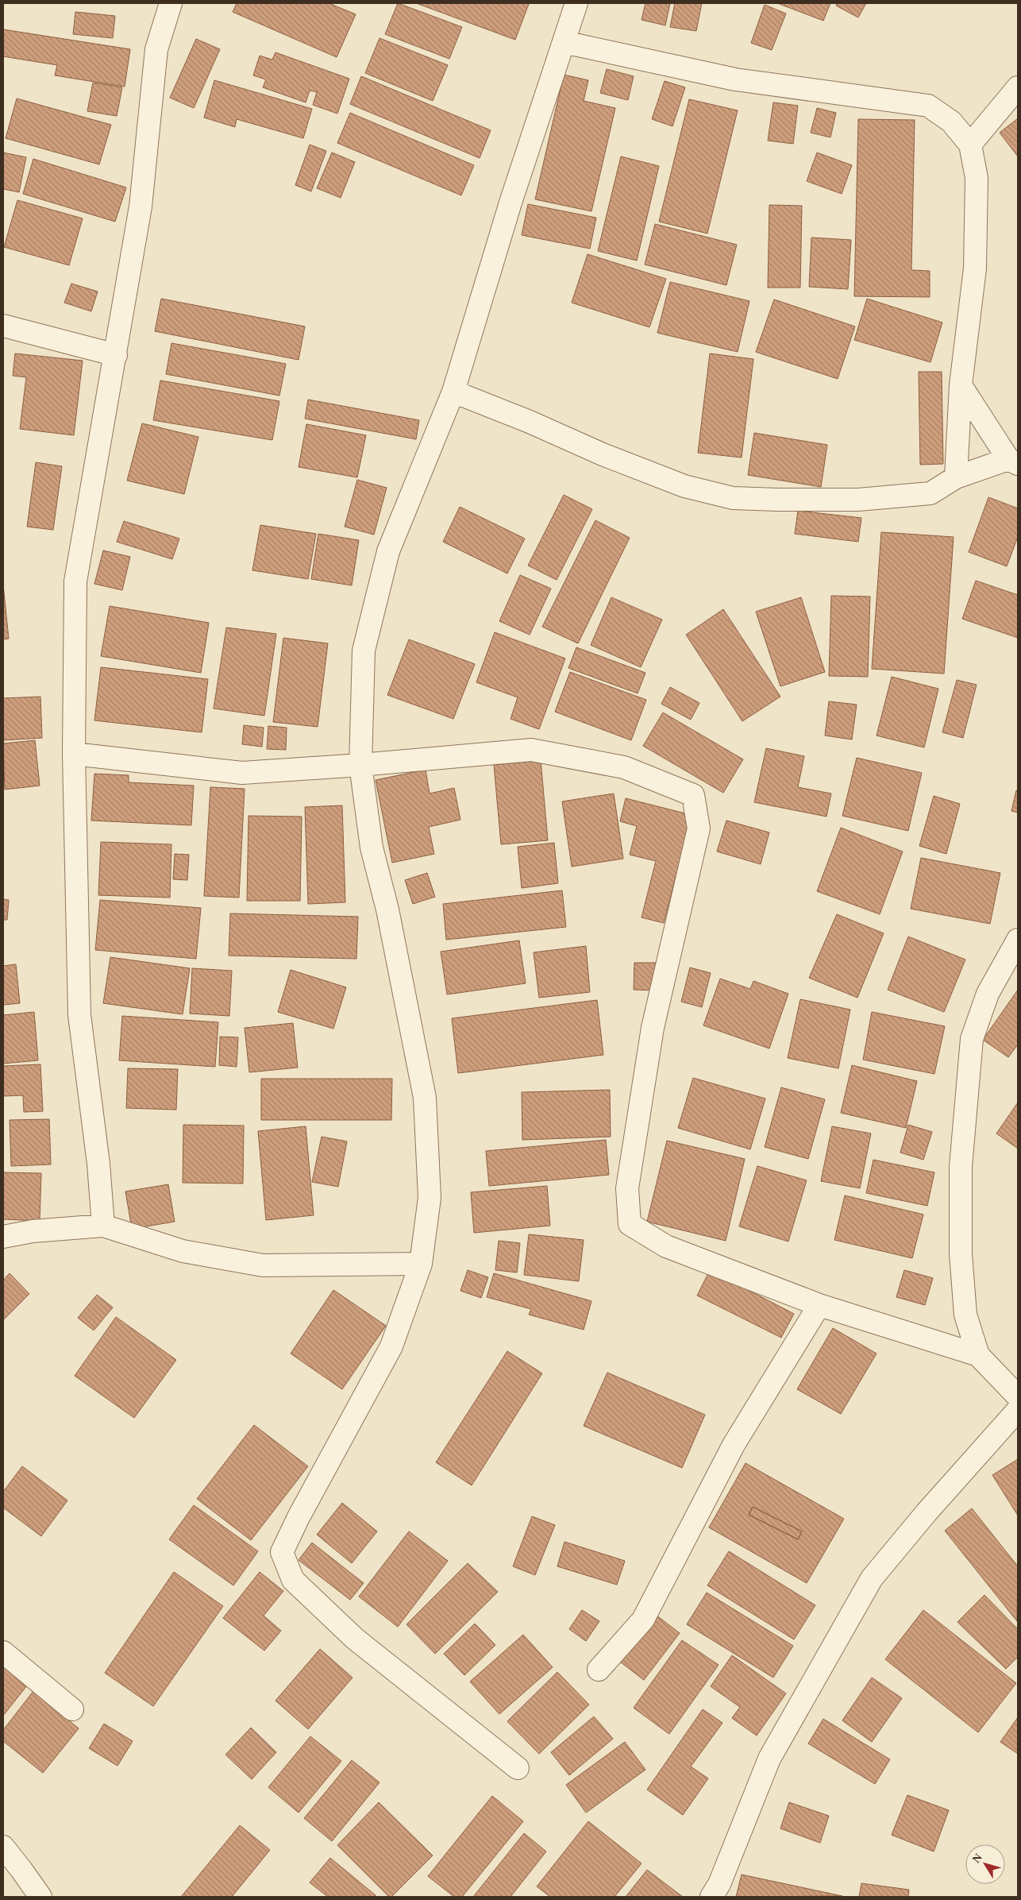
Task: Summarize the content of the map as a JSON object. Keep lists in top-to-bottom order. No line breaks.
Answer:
{"north":"top left"}
